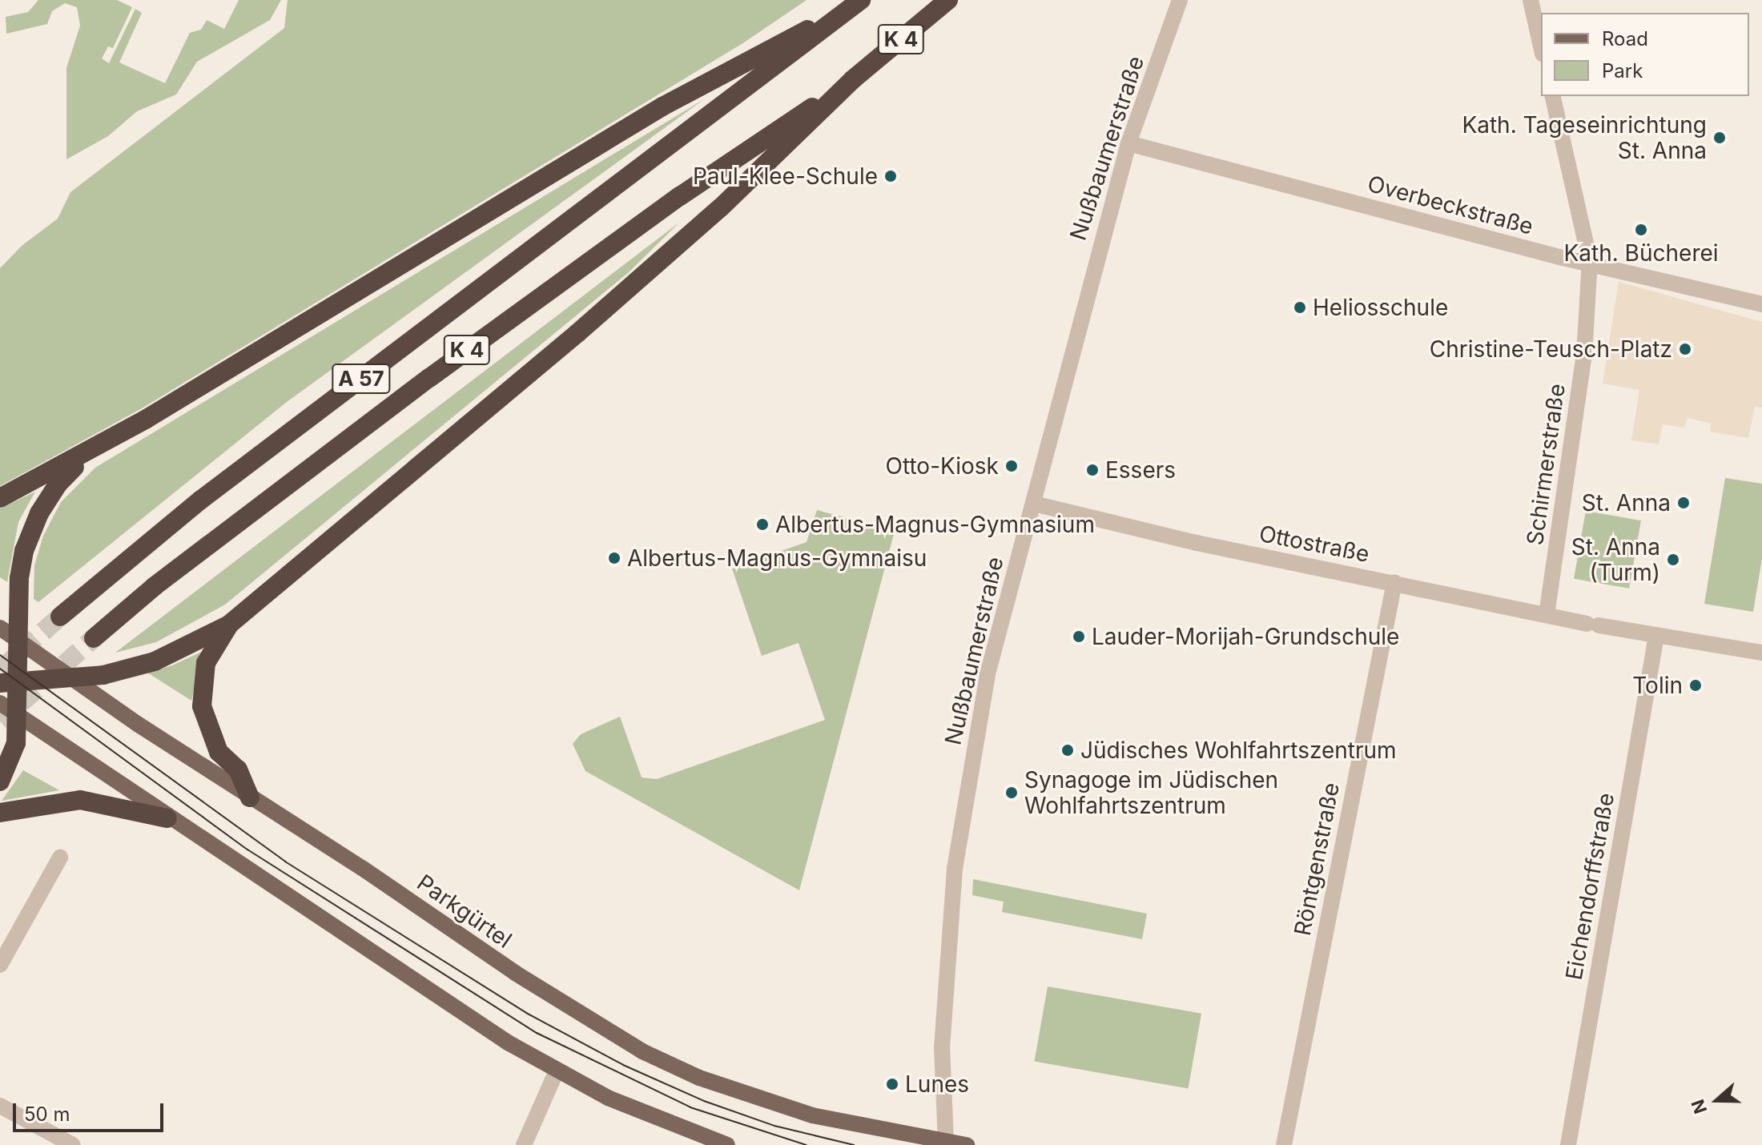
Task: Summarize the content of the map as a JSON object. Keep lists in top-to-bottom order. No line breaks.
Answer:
{"streets":{"highway":["K 4","A 57"],"main road":["Parkgürtel"],"street":["Nußbaumerstraße","Overbeckstraße","Schirmerstraße","Ottostraße","Röntgenstraße","Eichendorffstraße"]},"crossings":[["K 4","A 57"],["Nußbaumerstraße","Overbeckstraße"],["Nußbaumerstraße","Ottostraße"],["Nußbaumerstraße","Parkgürtel"],["Overbeckstraße","Schirmerstraße"],["Schirmerstraße","Ottostraße"],["Ottostraße","Röntgenstraße"],["Ottostraße","Eichendorffstraße"]],"places":["Kath. Tageseinrichtung St. Anna","Paul-Klee-Schule","Kath. Bücherei","Heliosschule","Christine-Teusch-Platz","Otto-Kiosk","Essers","St. Anna","Albertus-Magnus-Gymnasium","Albertus-Magnus-Gymnaisu","St. Anna (Turm)","Lauder-Morijah-Grundschule","Tolin","Jüdisches Wohlfahrtszentrum","Synagoge im Jüdischen Wohlfahrtszentrum","Lunes"],"legend":["Road","Park"],"scale_bar":"50 m","north":"left"}
